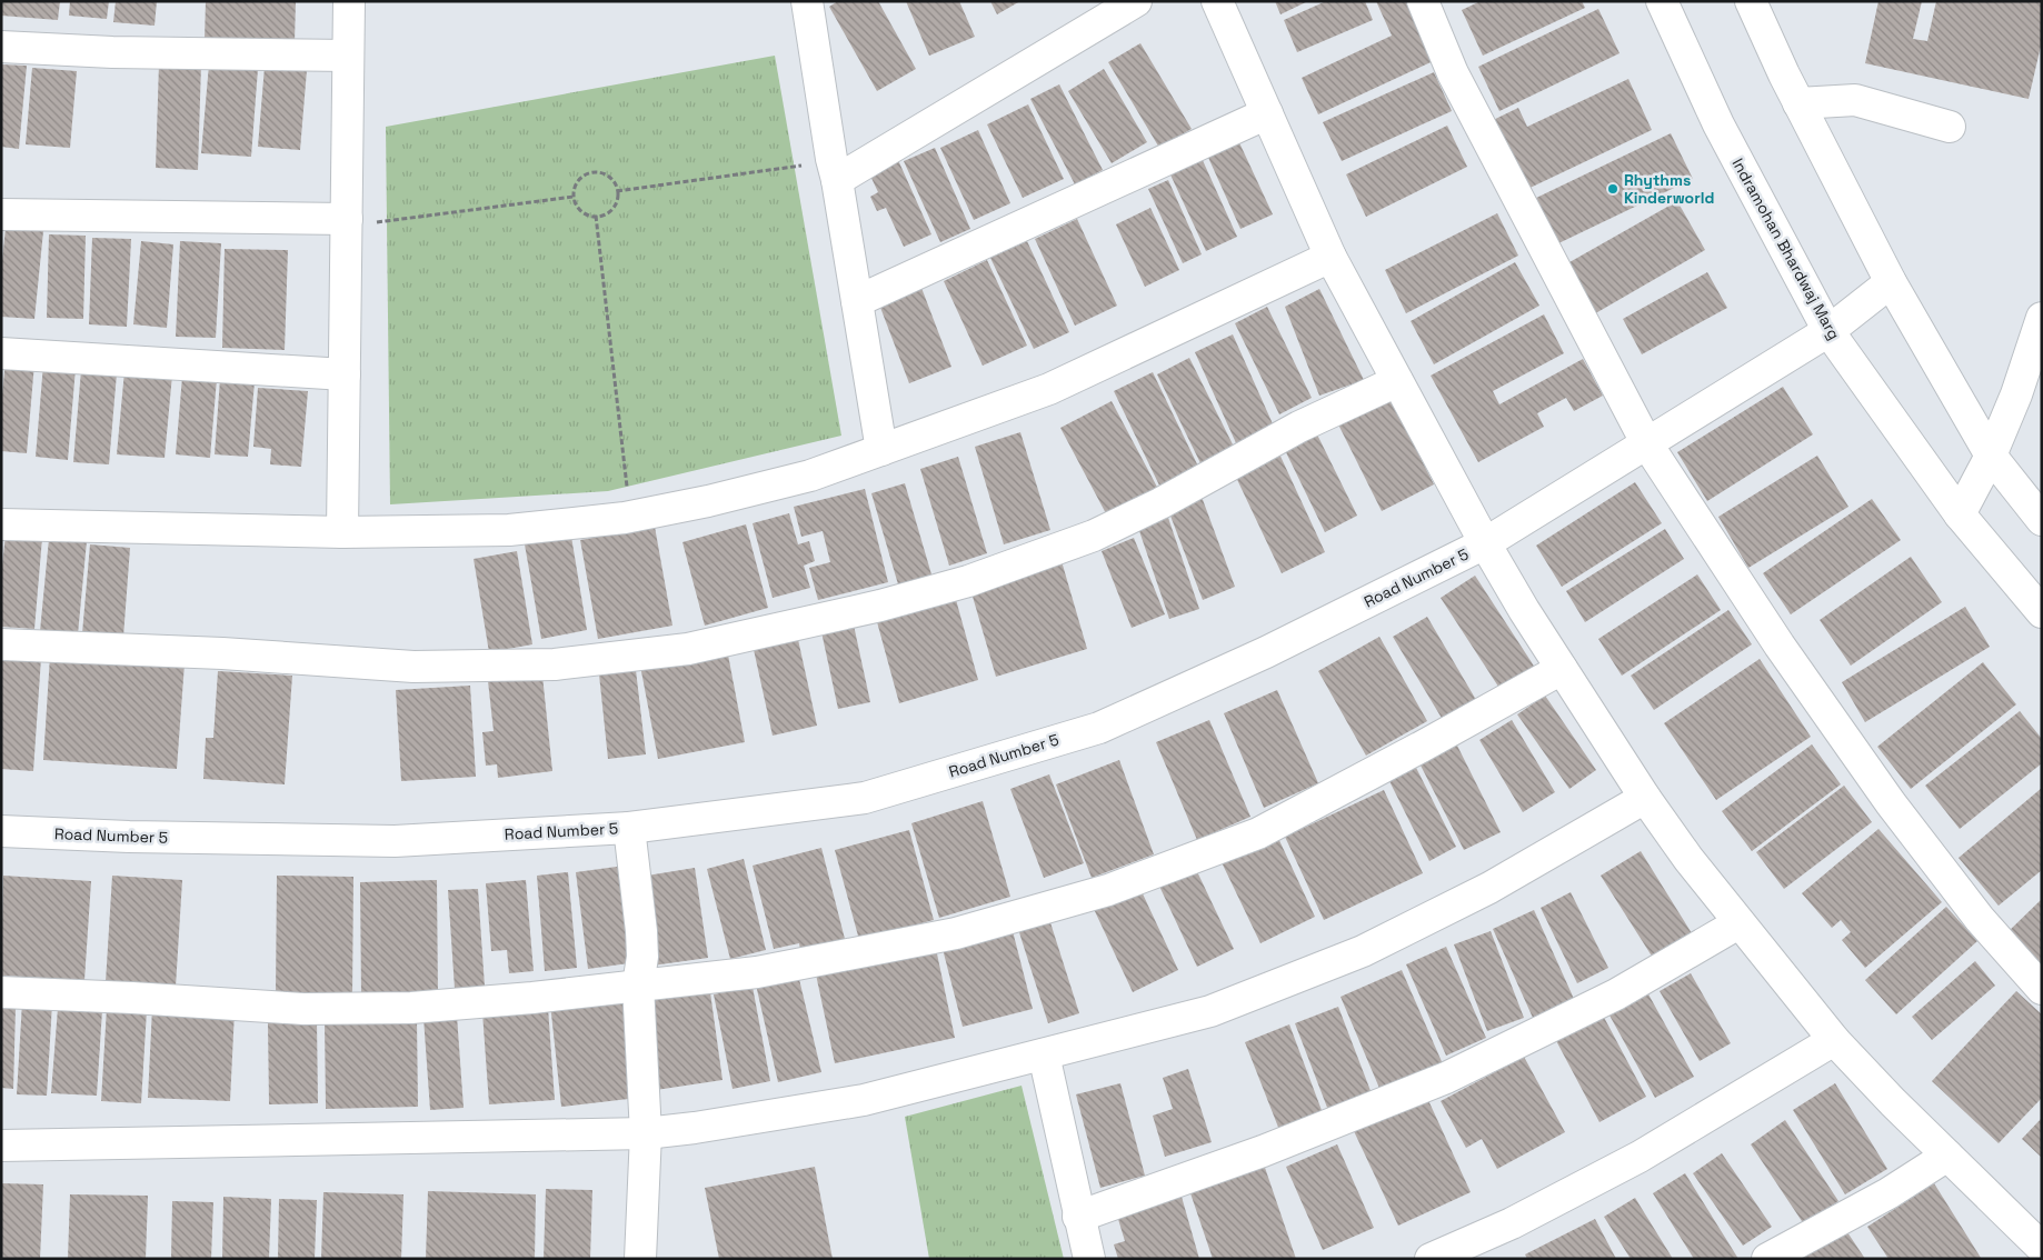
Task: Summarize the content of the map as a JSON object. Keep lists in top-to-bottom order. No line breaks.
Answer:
{"streets":{"street":["Indramohan Bhardwaj Marg","Road Number 5"]},"crossings":[["Indramohan Bhardwaj Marg","Road Number 5"]],"places":["Rhythms Kinderworld"]}
